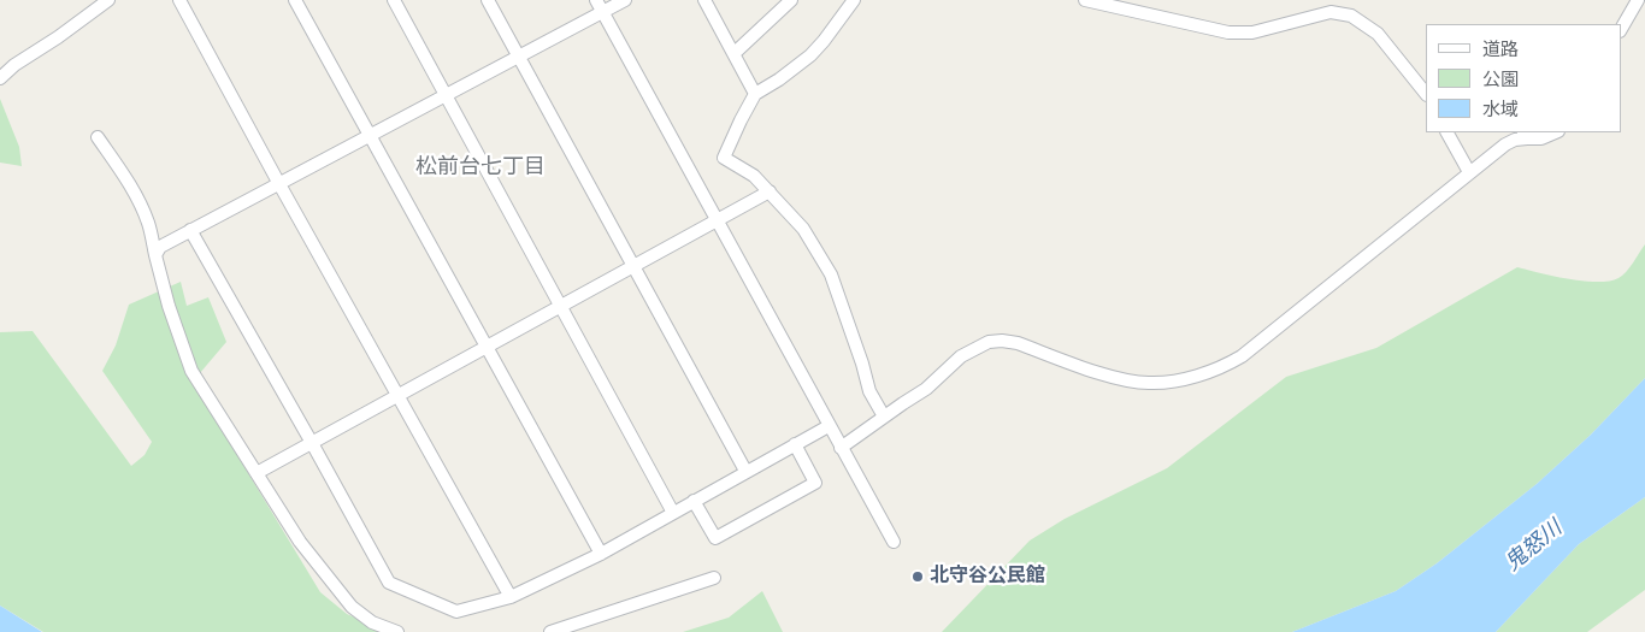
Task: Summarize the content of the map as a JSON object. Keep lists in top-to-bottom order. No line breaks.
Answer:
{"districts":["松前台七丁目"],"water":["鬼怒川"],"places":["北守谷公民館"],"legend":["道路","公園","水域"]}
